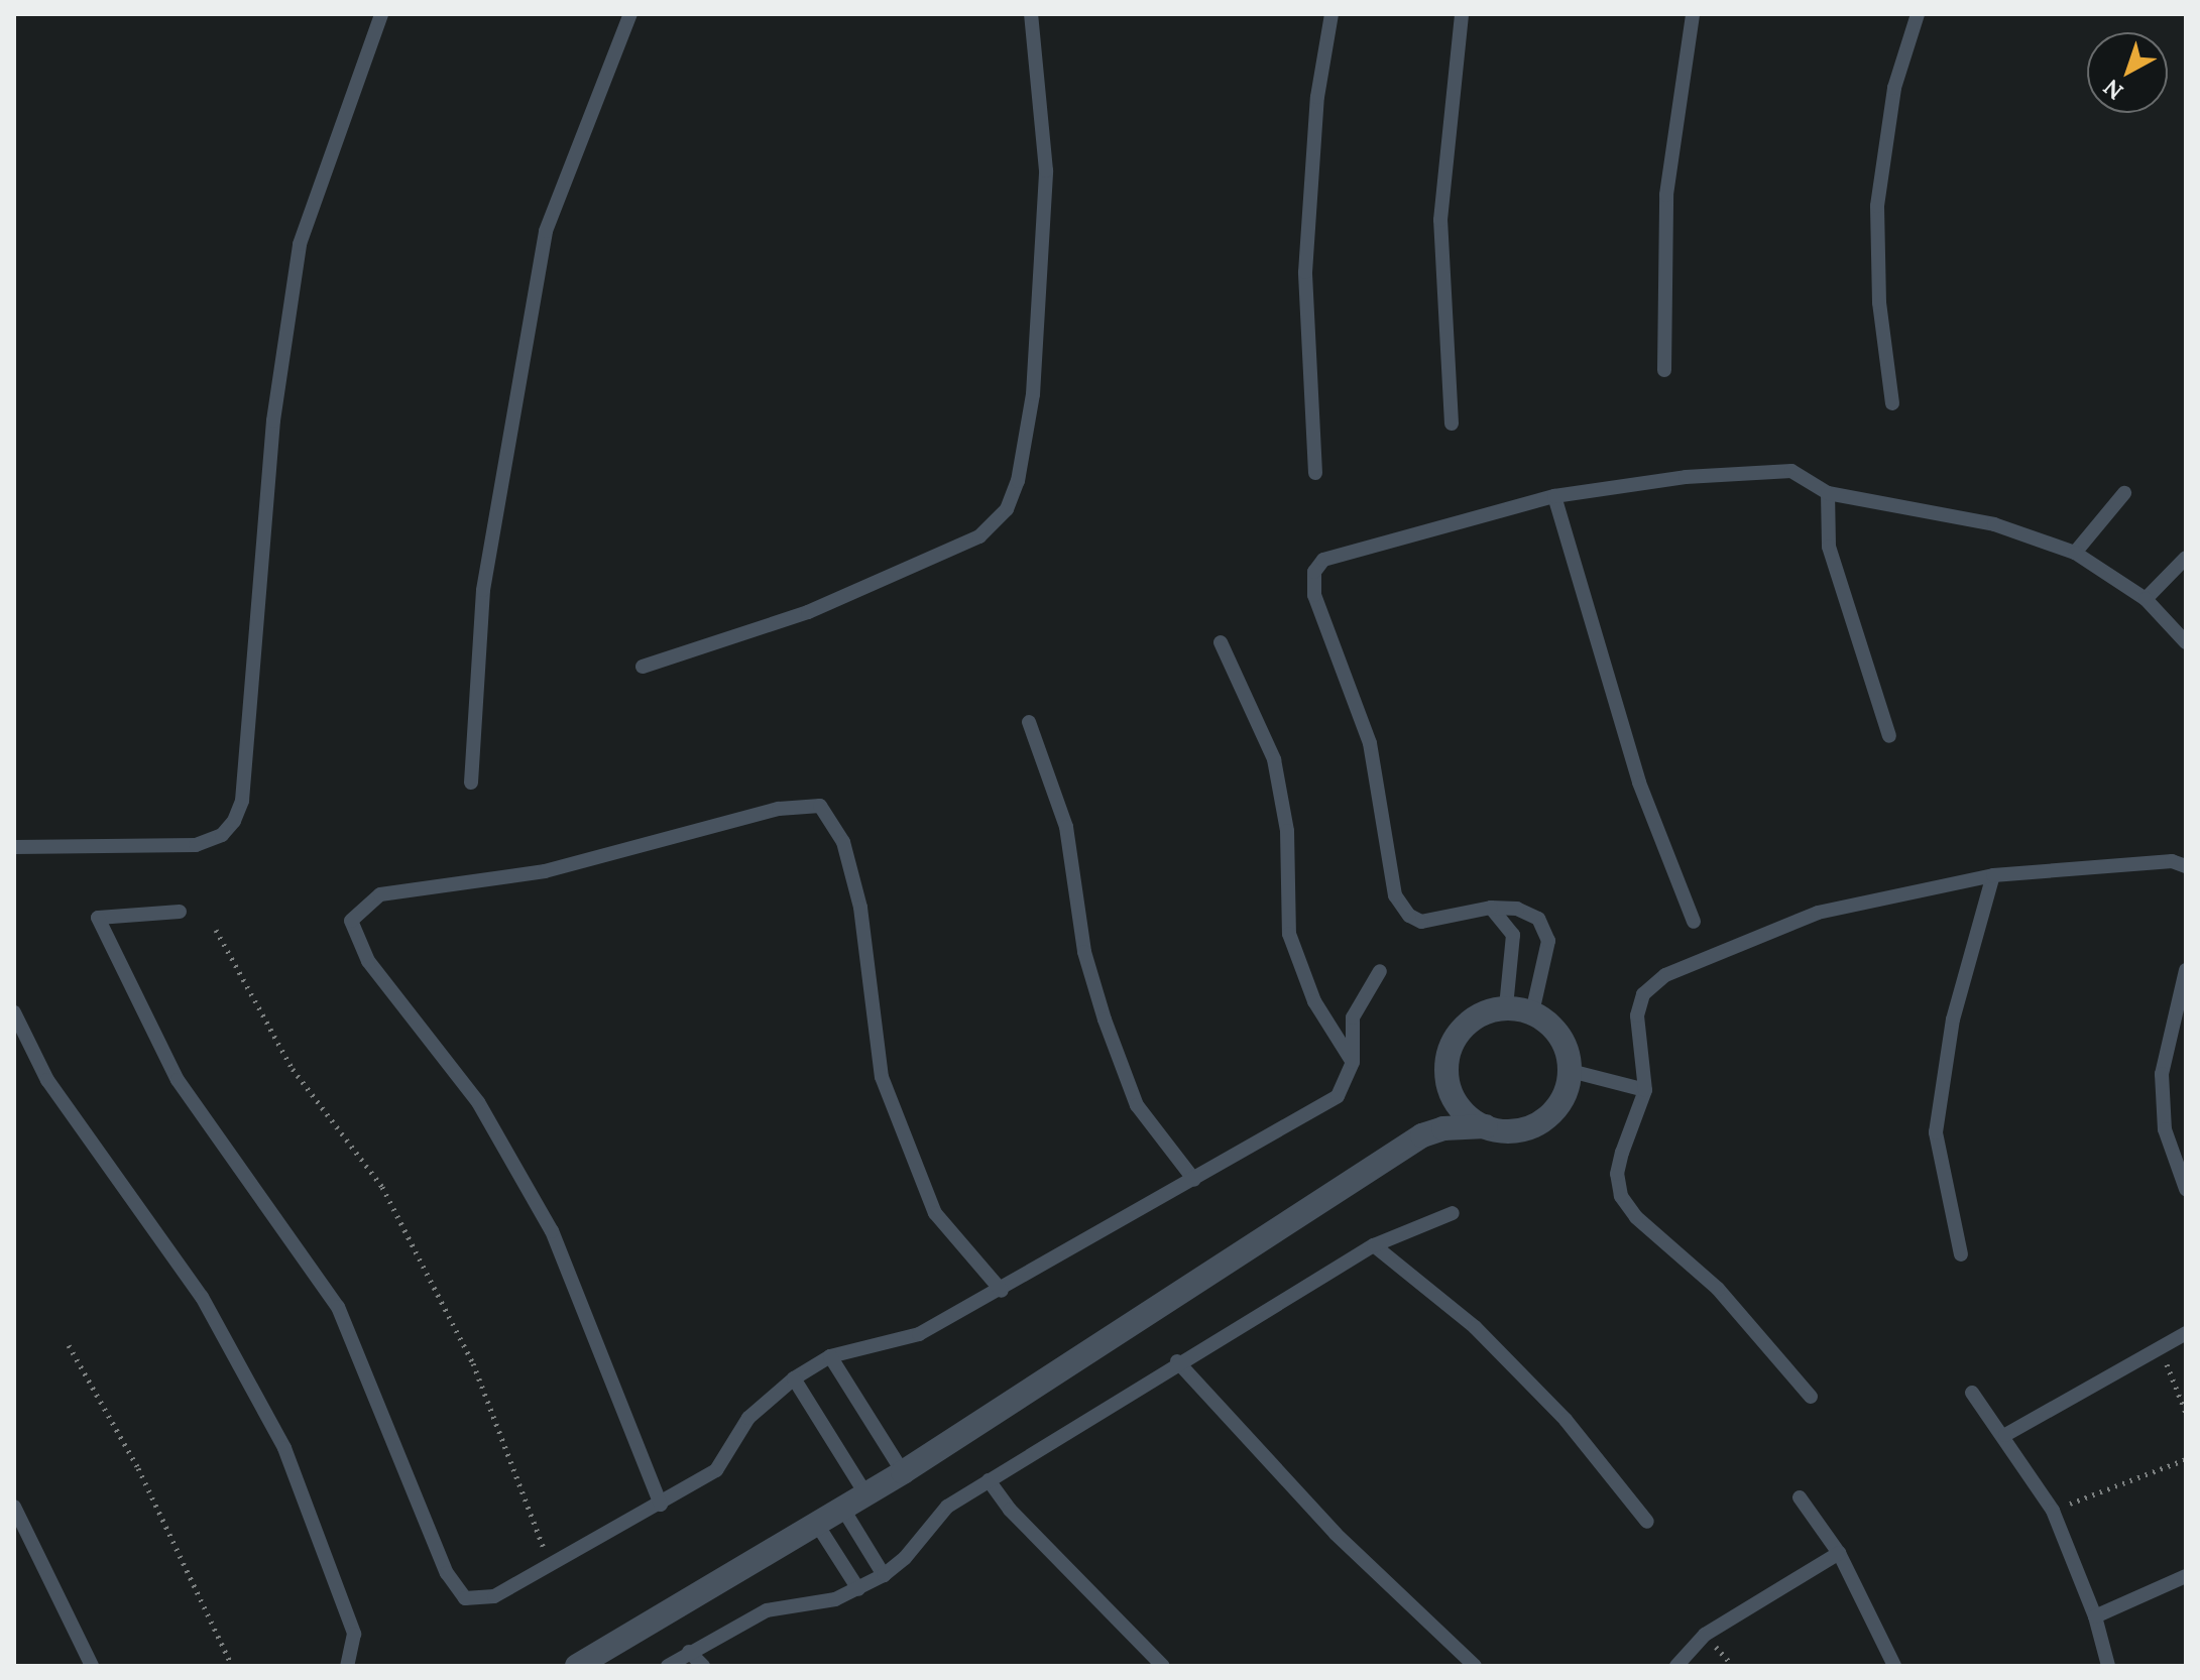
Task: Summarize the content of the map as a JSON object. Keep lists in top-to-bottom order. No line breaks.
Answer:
{"north":"bottom left"}
